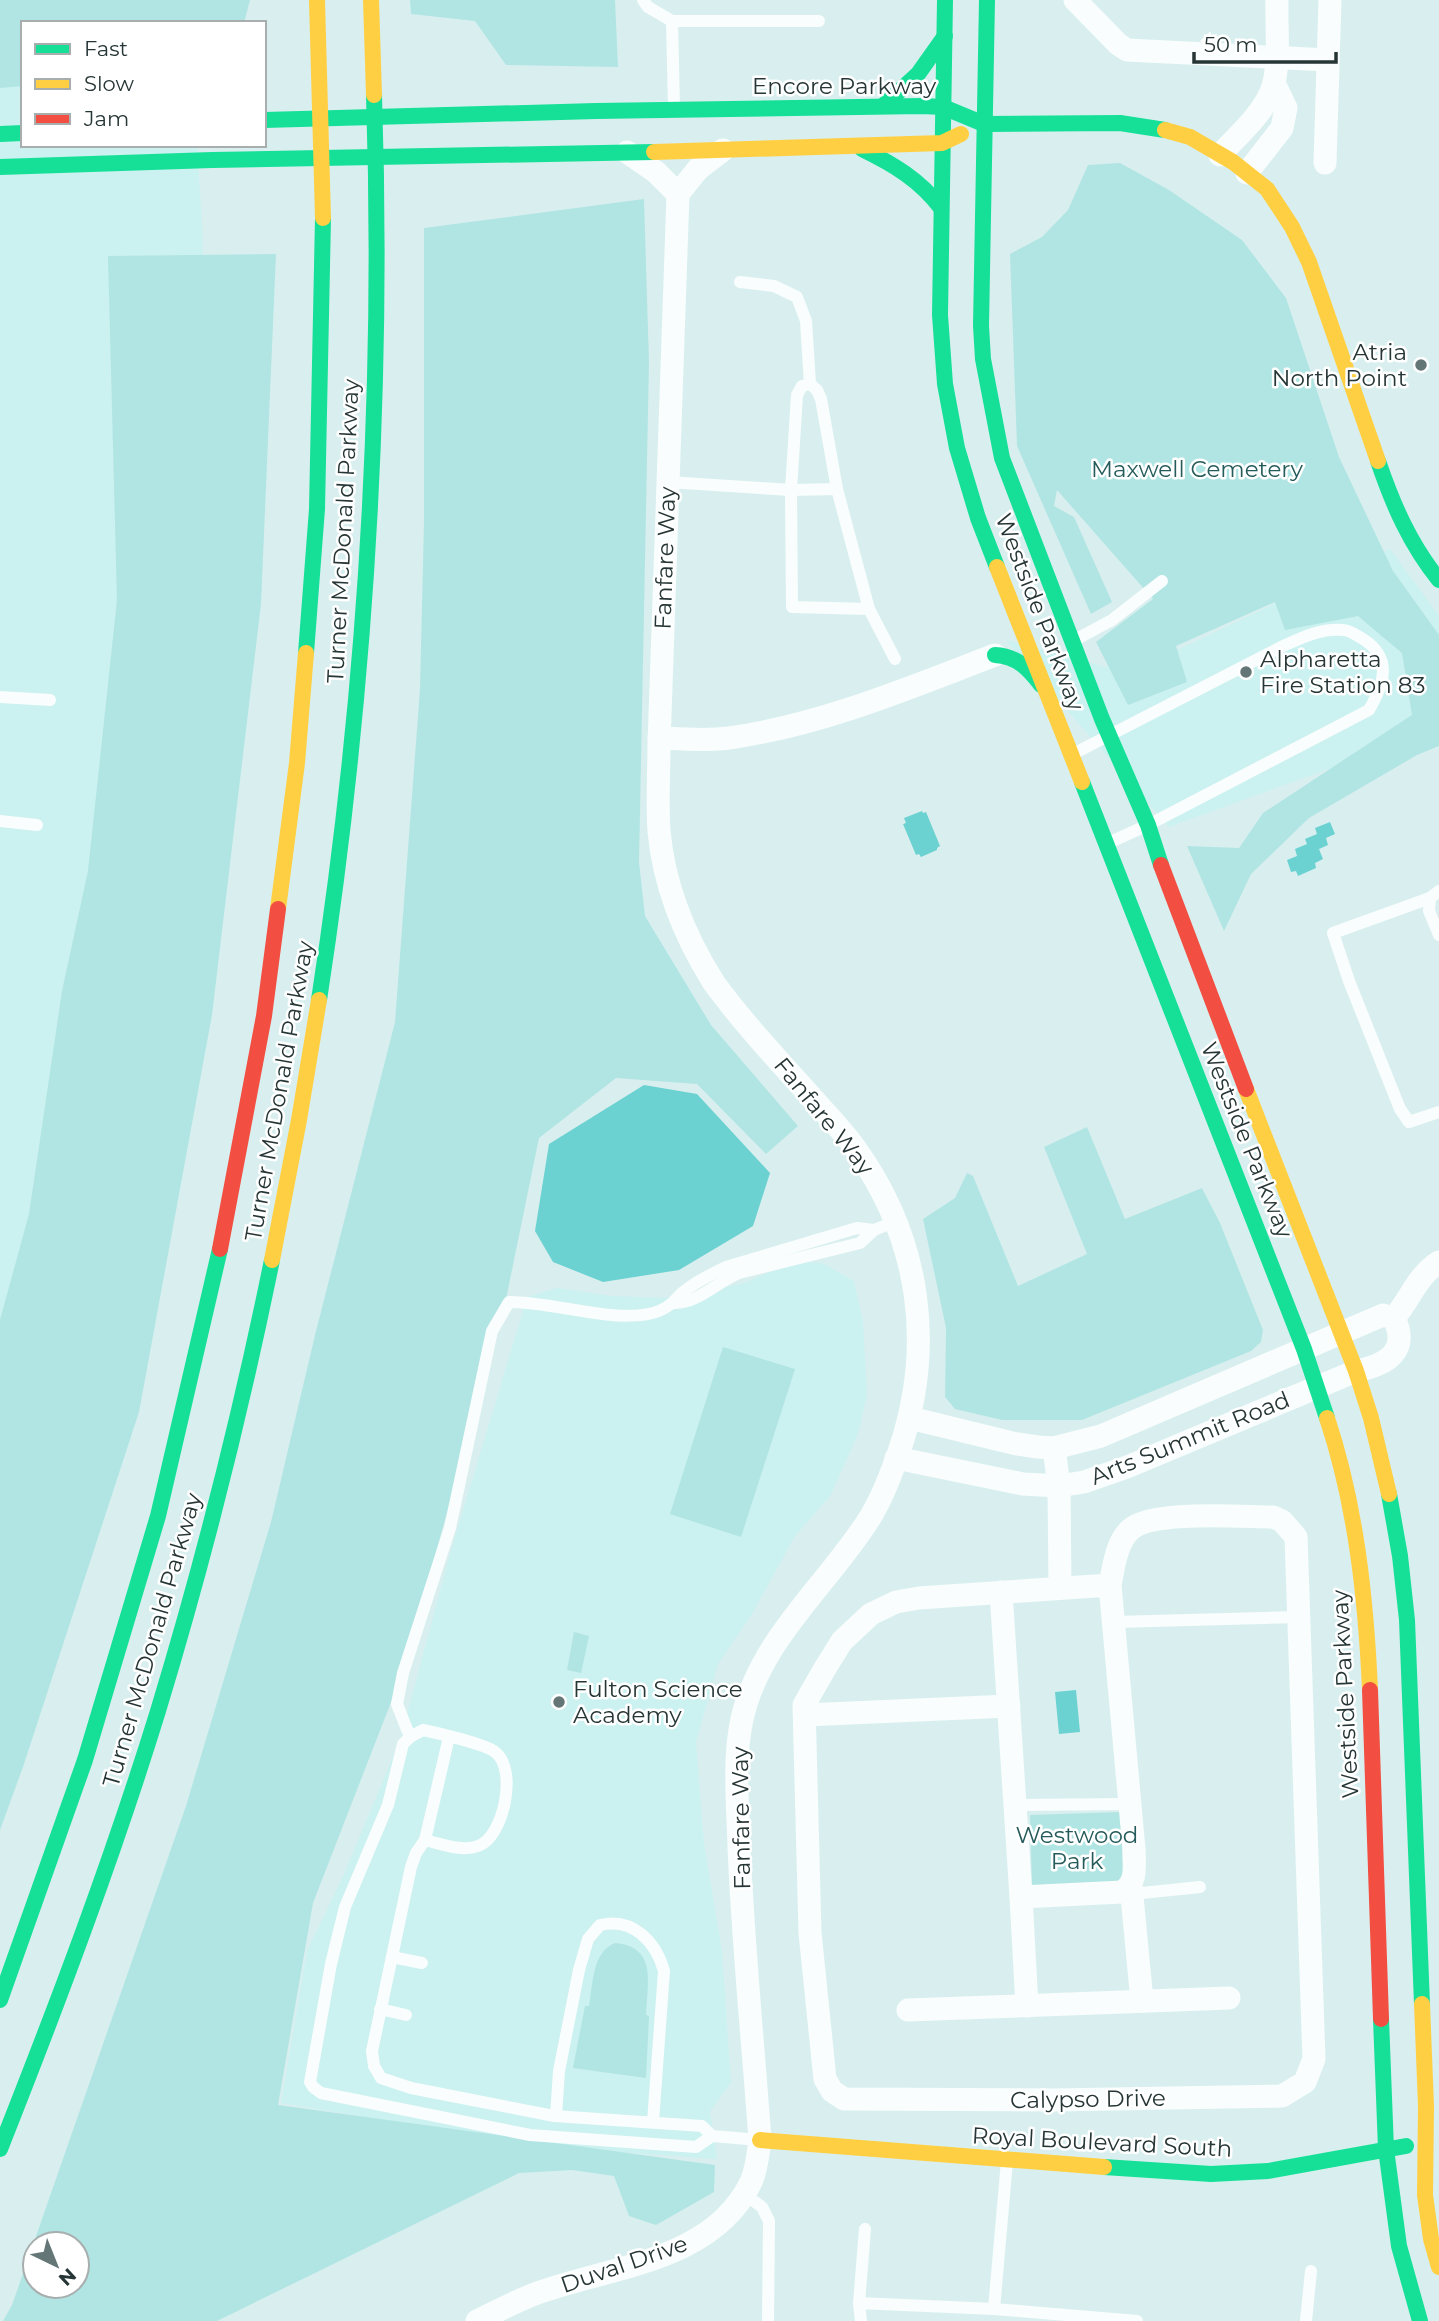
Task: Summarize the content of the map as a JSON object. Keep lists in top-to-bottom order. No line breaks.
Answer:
{"streets":{"main road":["Encore Parkway","Turner McDonald Parkway","Westside Parkway","Royal Boulevard South"],"street":["Fanfare Way","Arts Summit Road","Calypso Drive","Duval Drive"]},"crossings":[["Encore Parkway","Westside Parkway"],["Fanfare Way","Arts Summit Road"],["Fanfare Way","Royal Boulevard South"],["Fanfare Way","Duval Drive"],["Westside Parkway","Arts Summit Road"],["Westside Parkway","Royal Boulevard South"],["Royal Boulevard South","Duval Drive"]],"parks":["Maxwell Cemetery","Westwood Park"],"places":["Atria North Point","Alpharetta Fire Station 83","Fulton Science Academy"],"legend":["Fast","Slow","Jam"],"scale_bar":"50 m","north":"bottom right"}
